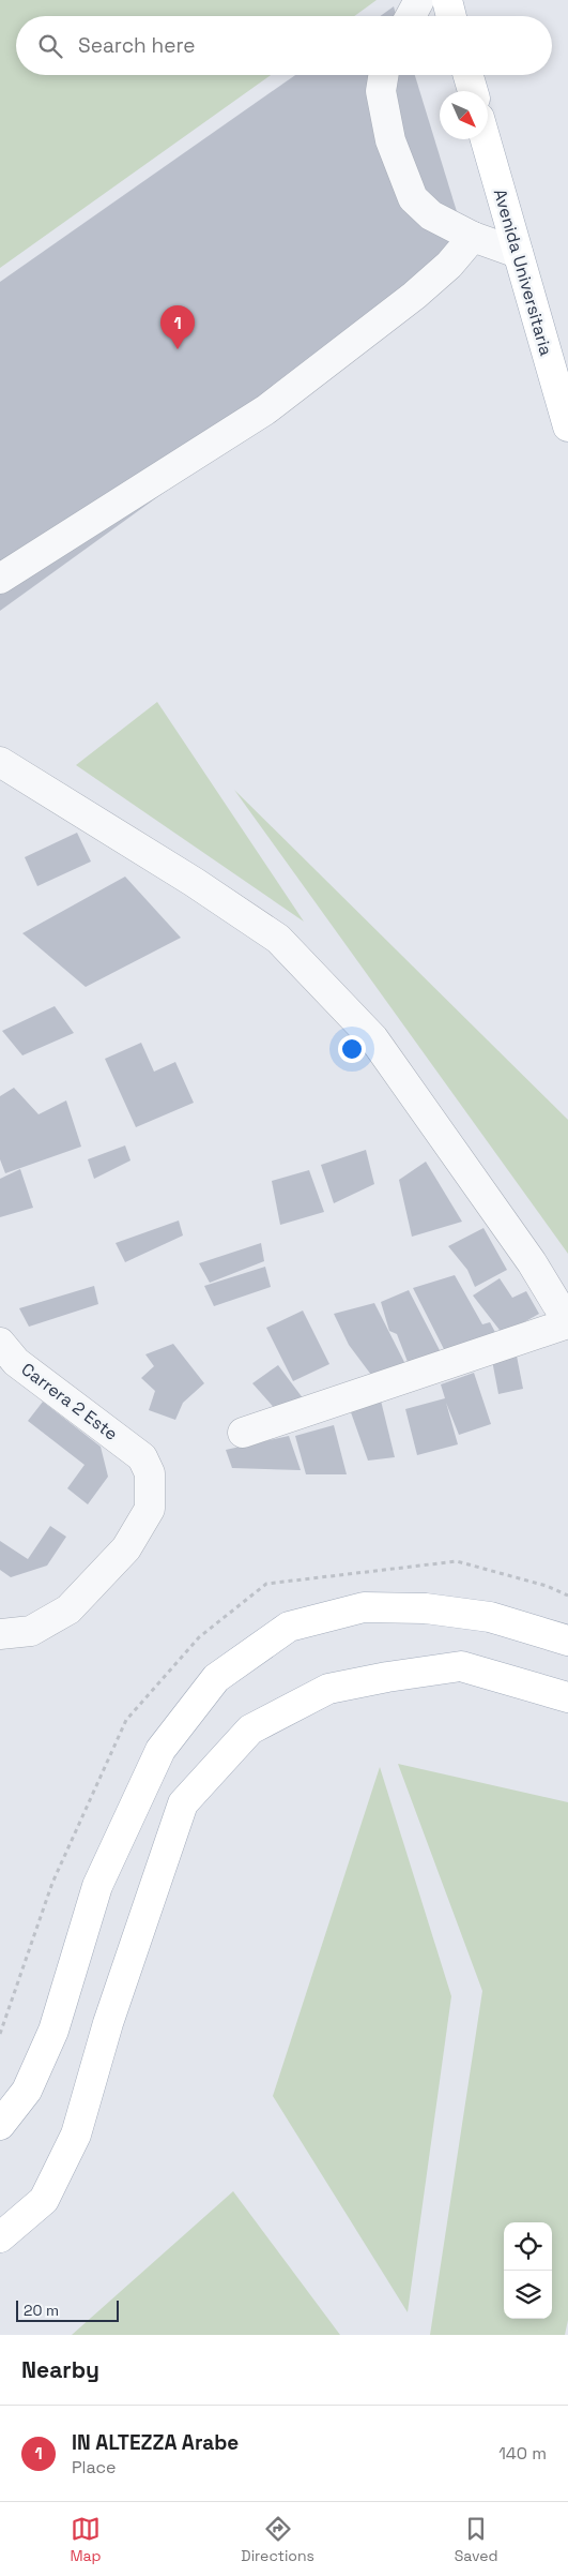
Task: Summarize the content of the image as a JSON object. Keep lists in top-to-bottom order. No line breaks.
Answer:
{"streets":{"main road":["Avenida Universitaria"],"street":["Carrera 2 Este"]},"scale_bar":"20 m","north":"bottom right","page":{"search":"Search here","pins":"1","scale":"20 m","heading":"Nearby","list":[{"mark":"1","name":"IN ALTEZZA Arabe","note":"Place","value":"140 m"}],"nav":["Map","Directions","Saved"]}}
